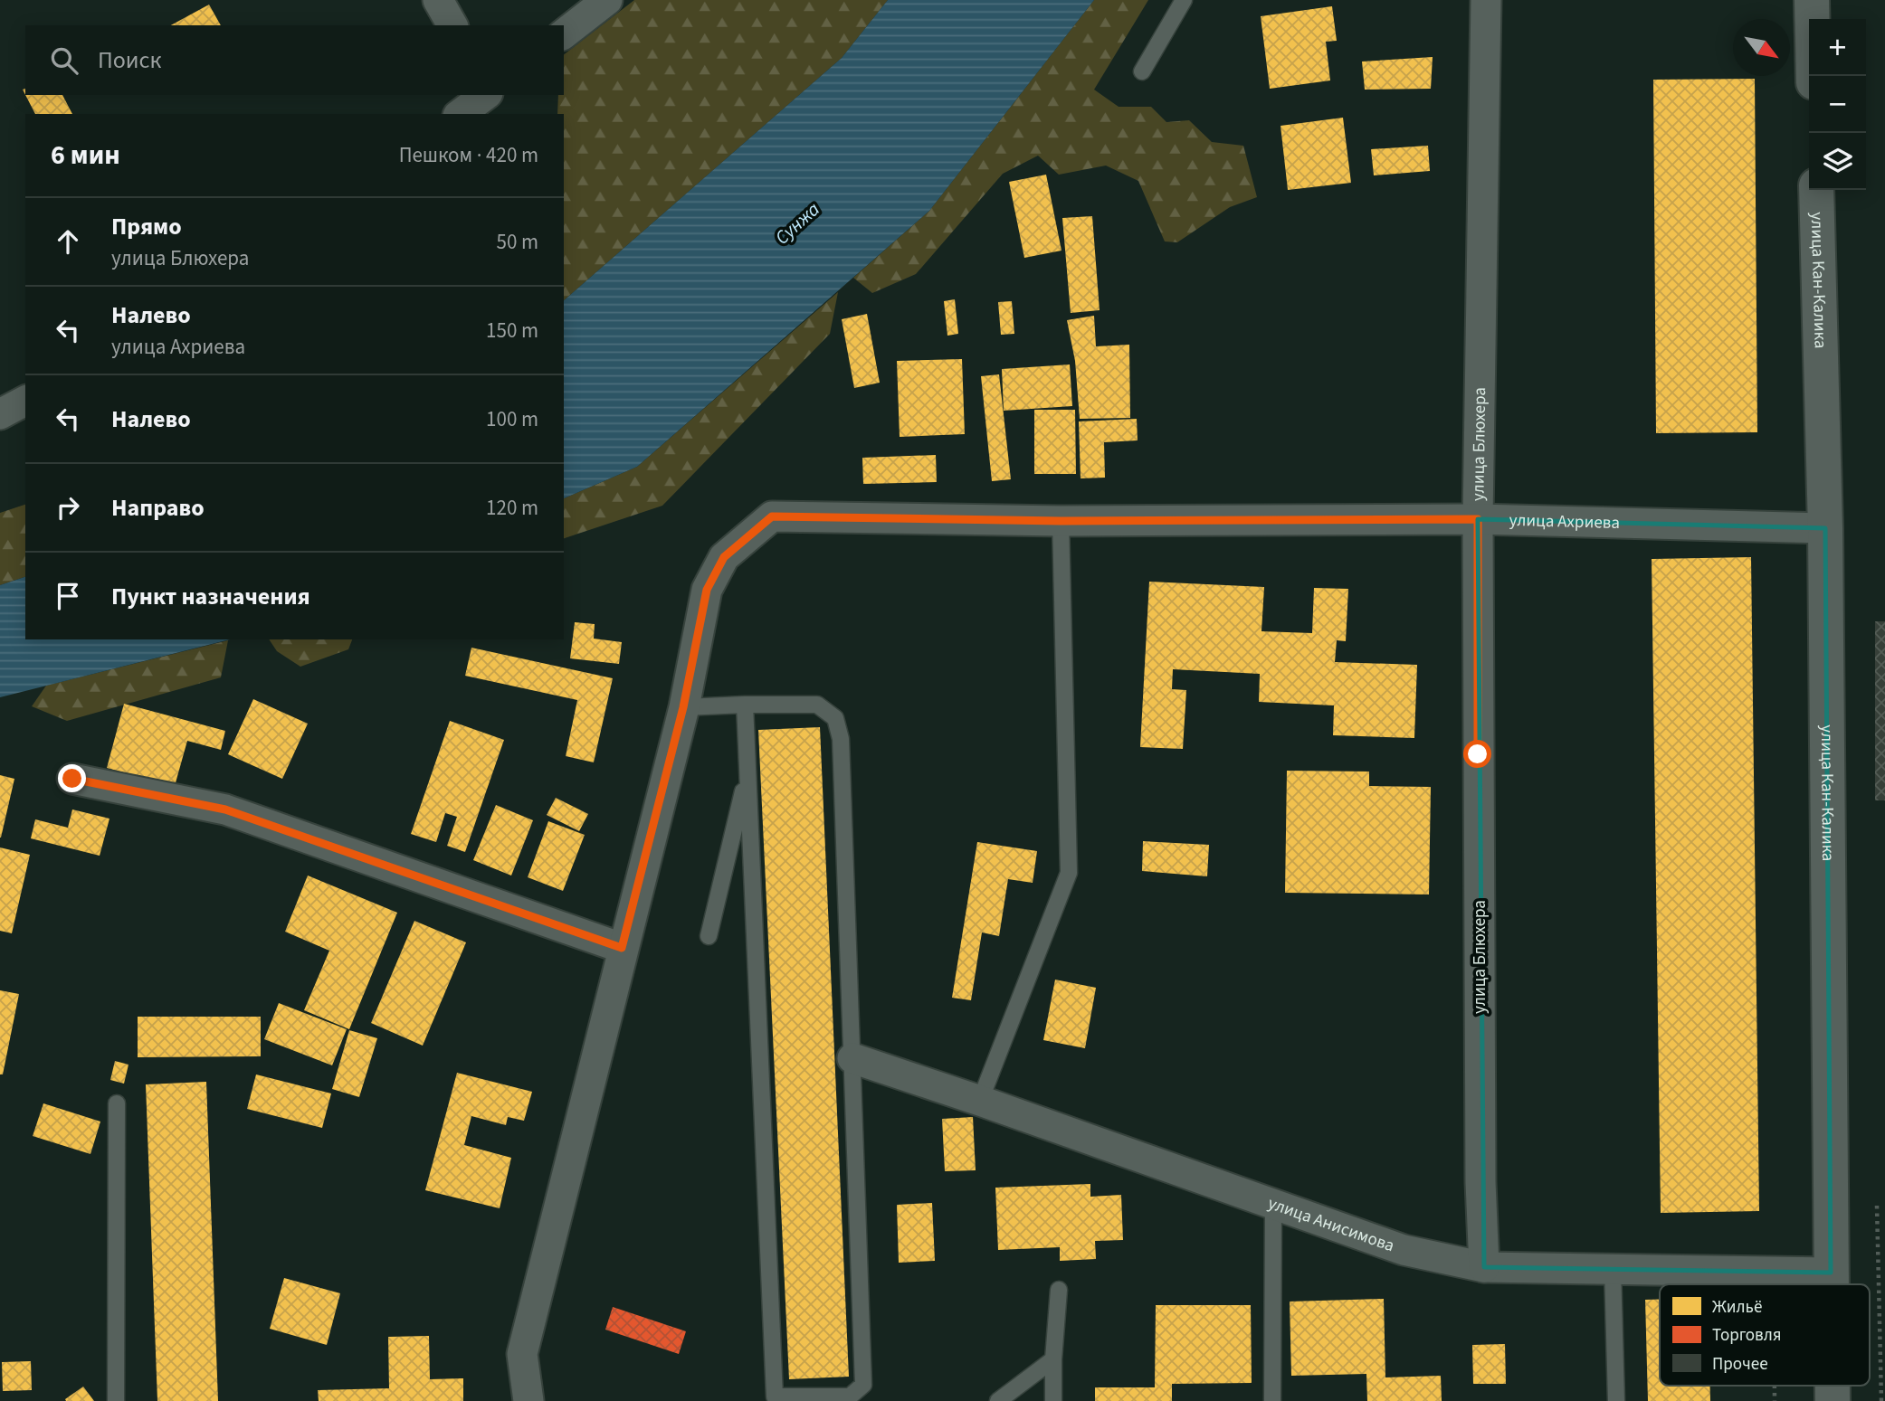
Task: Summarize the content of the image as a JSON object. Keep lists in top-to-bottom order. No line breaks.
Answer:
{"streets":{"street":["улица Кан-Калика","улица Блюхера","улица Ахриева","улица Анисимова"]},"crossings":[["улица Кан-Калика","улица Ахриева"],["улица Кан-Калика","улица Анисимова"],["улица Блюхера","улица Ахриева"],["улица Блюхера","улица Анисимова"]],"water":["Сунжа"],"legend":["Жильё","Торговля","Прочее"],"north":"bottom right","page":{"map_buttons":["+","−"],"search":"Поиск","heading":["6 мин","Пешком · 420 m"],"list":[["Прямо","улица Блюхера","50 m"],["Налево","улица Ахриева","150 m"],["Налево","100 m"],["Направо","120 m"],"Пункт назначения"]}}
